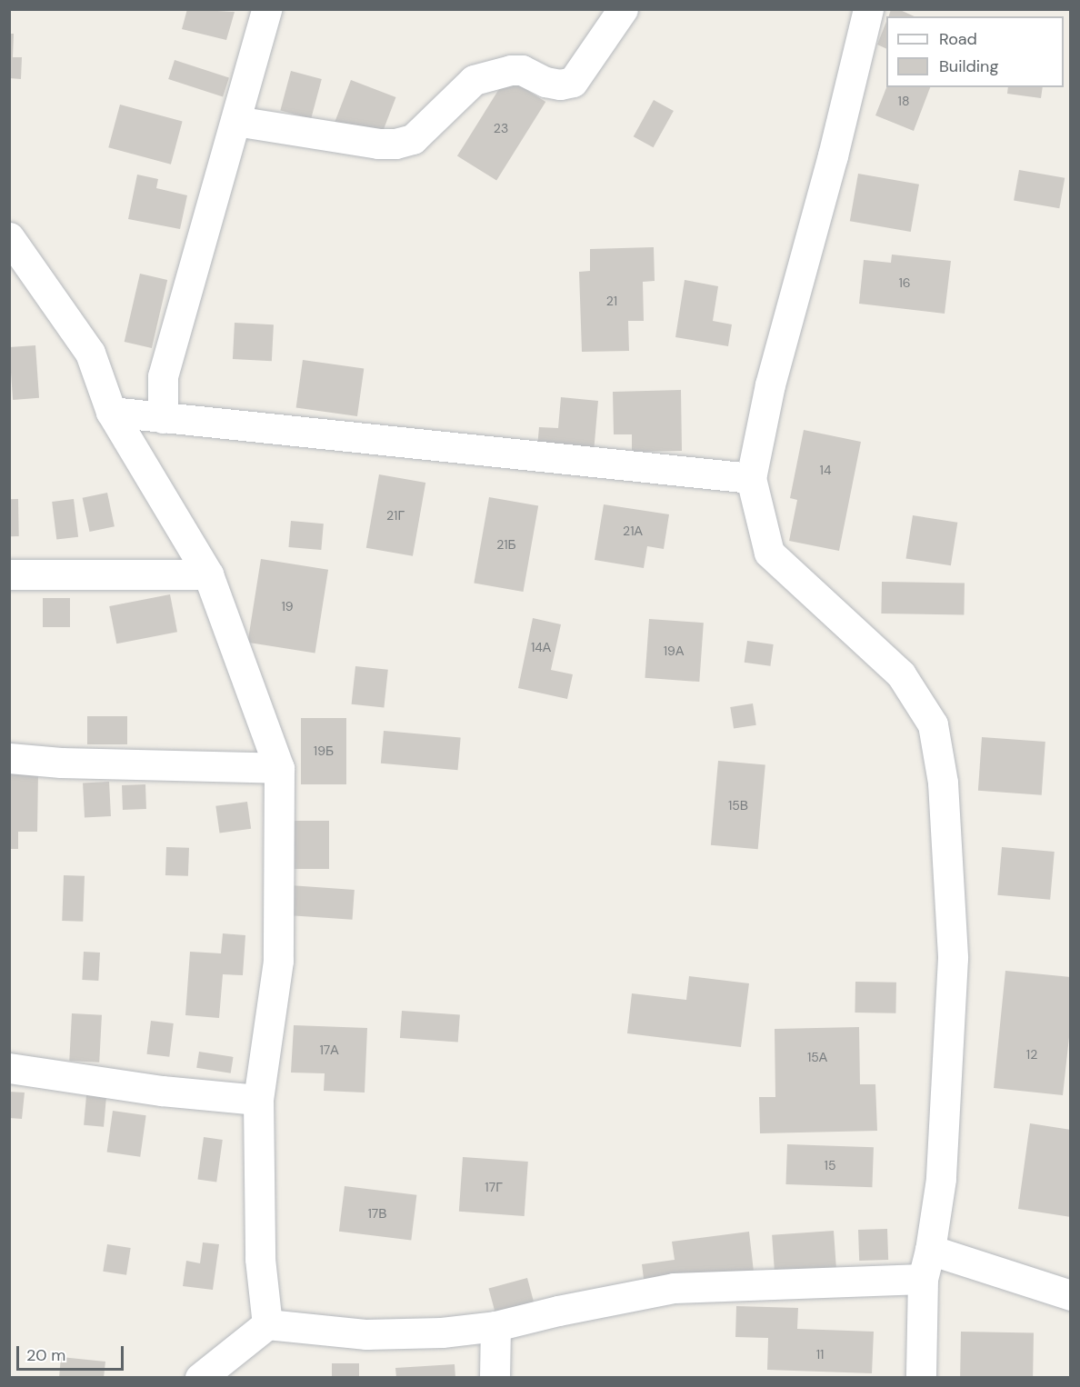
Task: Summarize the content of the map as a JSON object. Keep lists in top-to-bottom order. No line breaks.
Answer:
{"house_numbers":["18","23","16","21","14","21Г","21А","21Б","19","14А","19А","19Б","15В","17А","12","15А","15","17Г","17В","11"],"legend":["Road","Building"],"scale_bar":"20 m"}
